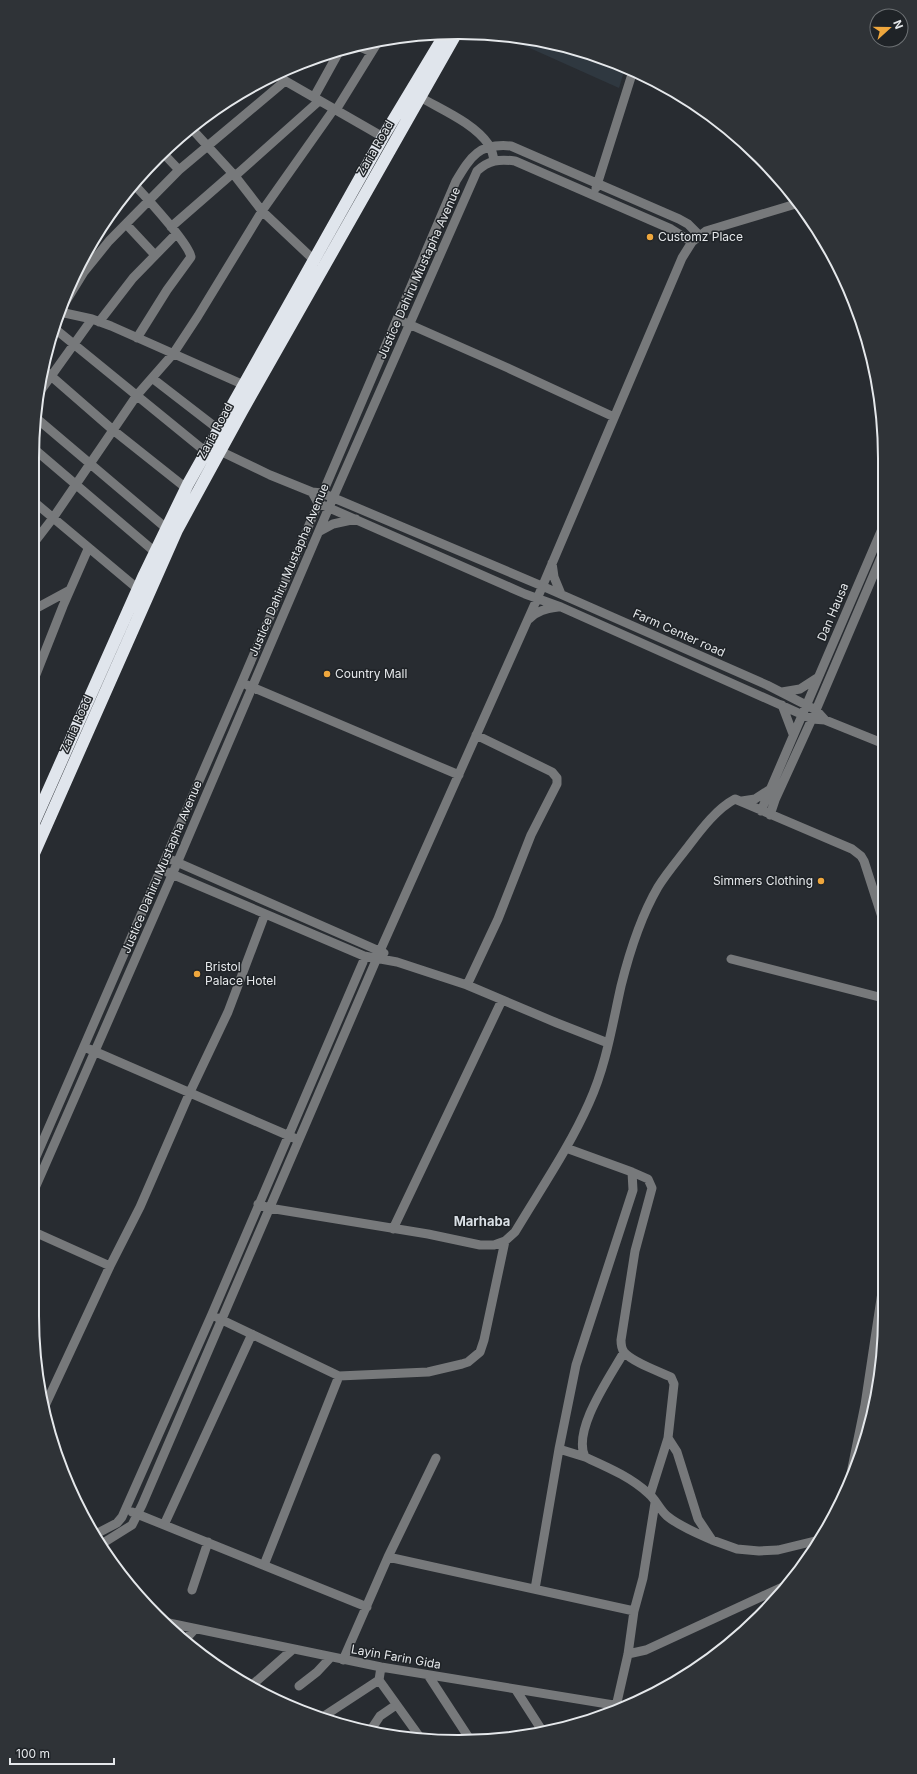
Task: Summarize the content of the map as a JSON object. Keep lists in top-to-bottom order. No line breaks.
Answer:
{"streets":{"highway":["Zaria Road"],"street":["Justice Dahiru Mustapha Avenue","Dan Hausa","Farm Center road","Layin Farin Gida"]},"crossings":[["Zaria Road","Farm Center road"],["Justice Dahiru Mustapha Avenue","Farm Center road"],["Dan Hausa","Farm Center road"]],"districts":["Marhaba"],"places":["Customz Place","Country Mall","Simmers Clothing","Bristol Palace Hotel"],"scale_bar":"100 m","north":"right"}
